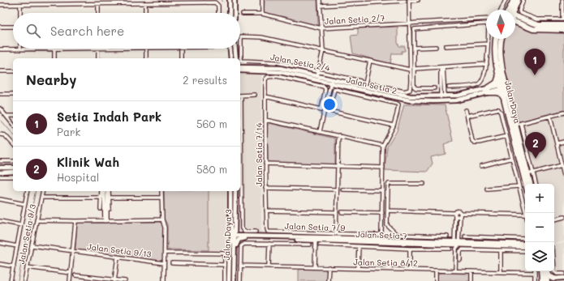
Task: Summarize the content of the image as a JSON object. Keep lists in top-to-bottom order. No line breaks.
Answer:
{"streets":{"main road":["Jalan Daya"],"street":["Jalan Setia 2/7","Jalan Setia 2/4","Jalan Setia 2","Jalan Setia 7/14","Jalan Setia 7/9","Jalan Setia 9/3","Jalan Daya 3","Jalan Setia 7","Jalan Setia 9/13","Jalan Setia 8/12"]},"crossings":[["Jalan Setia 2","Jalan Daya"],["Jalan Setia 7/14","Jalan Setia 7/9"],["Jalan Setia 9/3","Jalan Setia 9/13"],["Jalan Daya 3","Jalan Setia 7"]],"north":"bottom","page":{"search":"Search here","pins":["1","2"],"heading":["Nearby","2 results"],"list":[{"mark":"1","name":"Setia Indah Park","note":"Park","value":"560 m"},{"mark":"2","name":"Klinik Wah","note":"Hospital","value":"580 m"}],"map_buttons":["+","−"]}}
